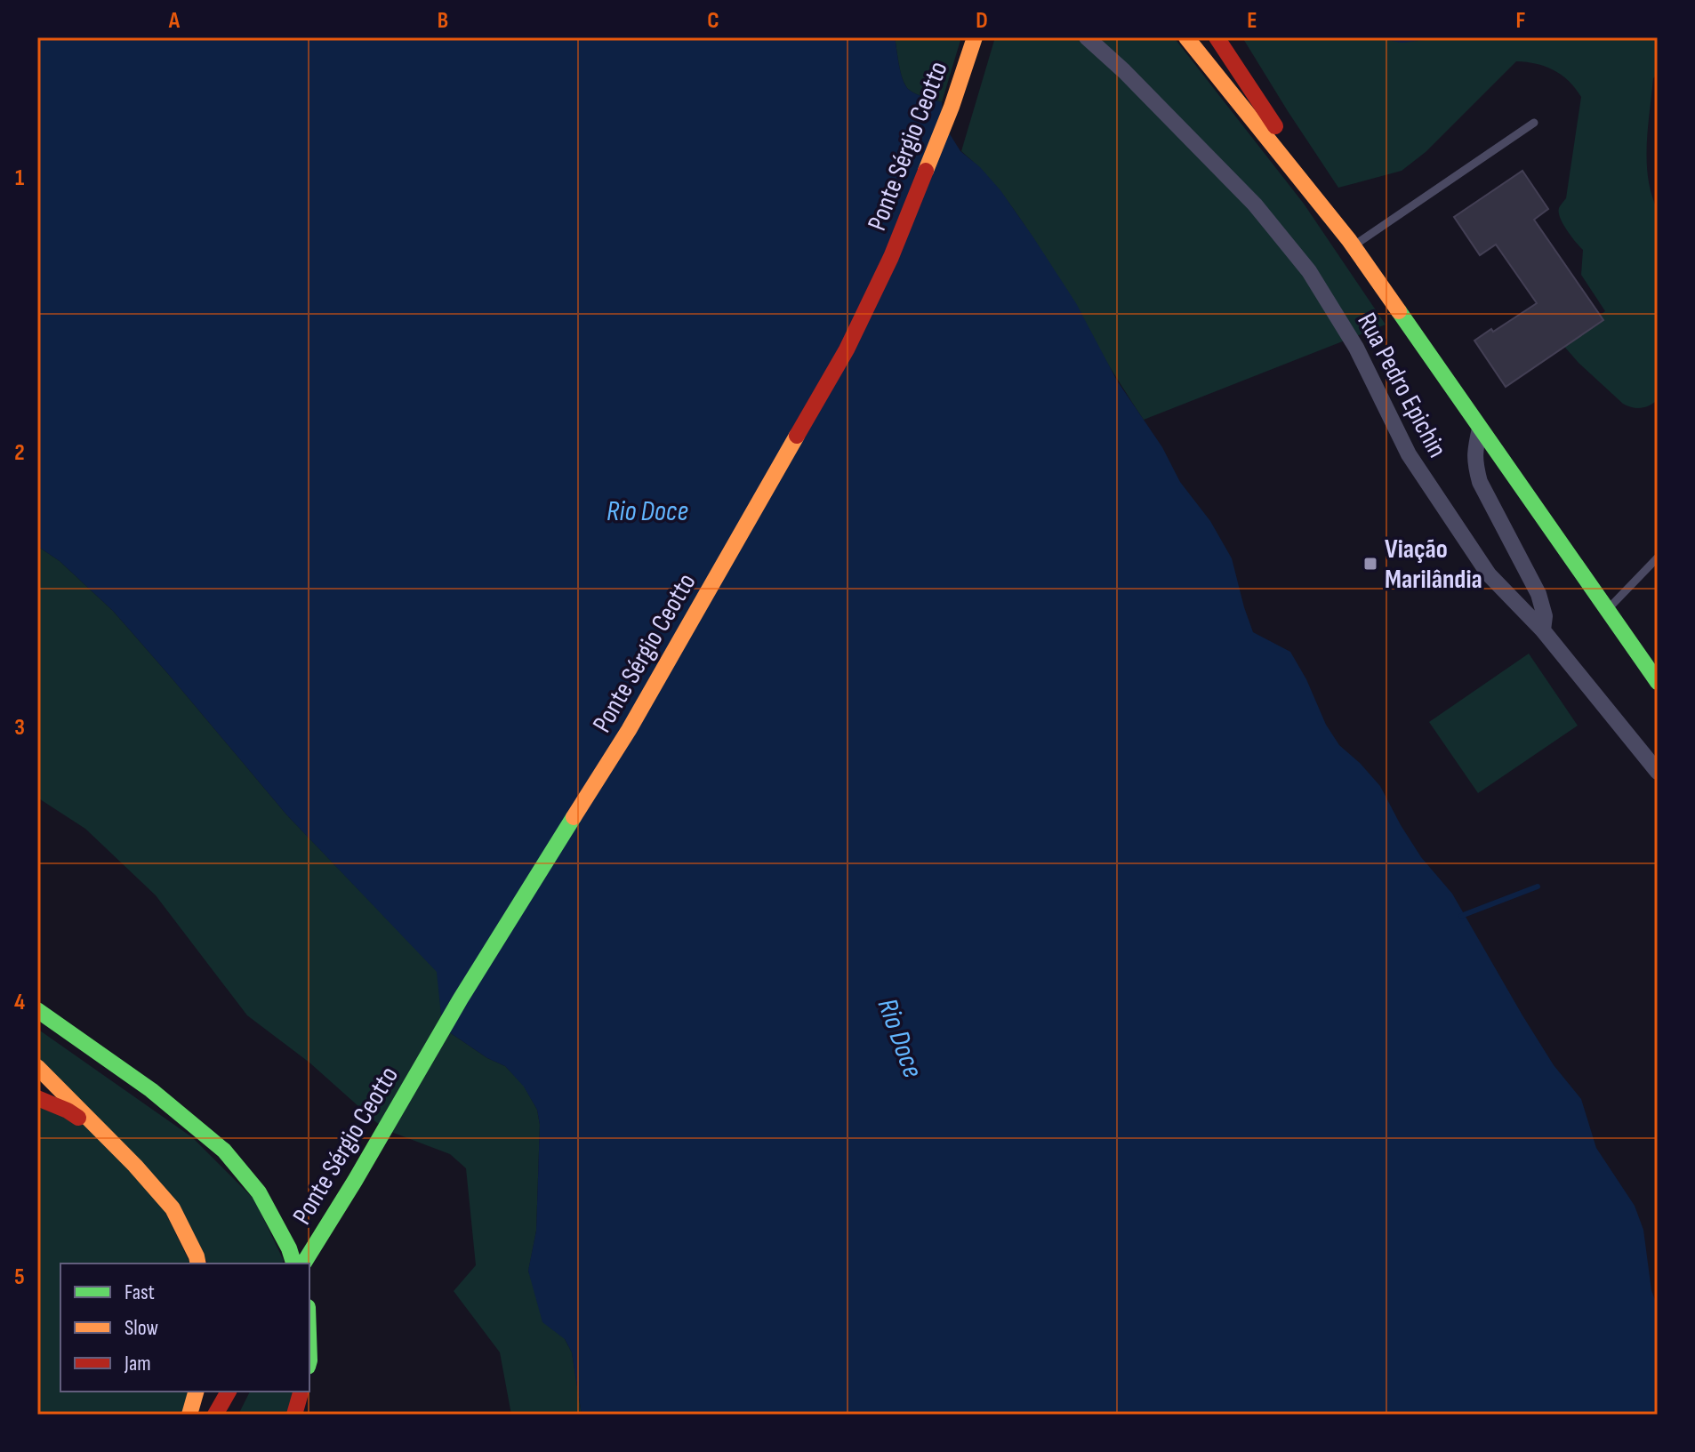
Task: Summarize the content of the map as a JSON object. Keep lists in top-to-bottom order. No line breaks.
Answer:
{"streets":{"main road":["Ponte Sérgio Ceotto"],"street":["Rua Pedro Epichin"]},"water":["Rio Doce"],"places":{"transit":["Viação Marilândia"]},"legend":["Fast","Slow","Jam"],"grid":{"columns":["A","B","C","D","E","F"],"rows":["1","2","3","4","5"]}}
